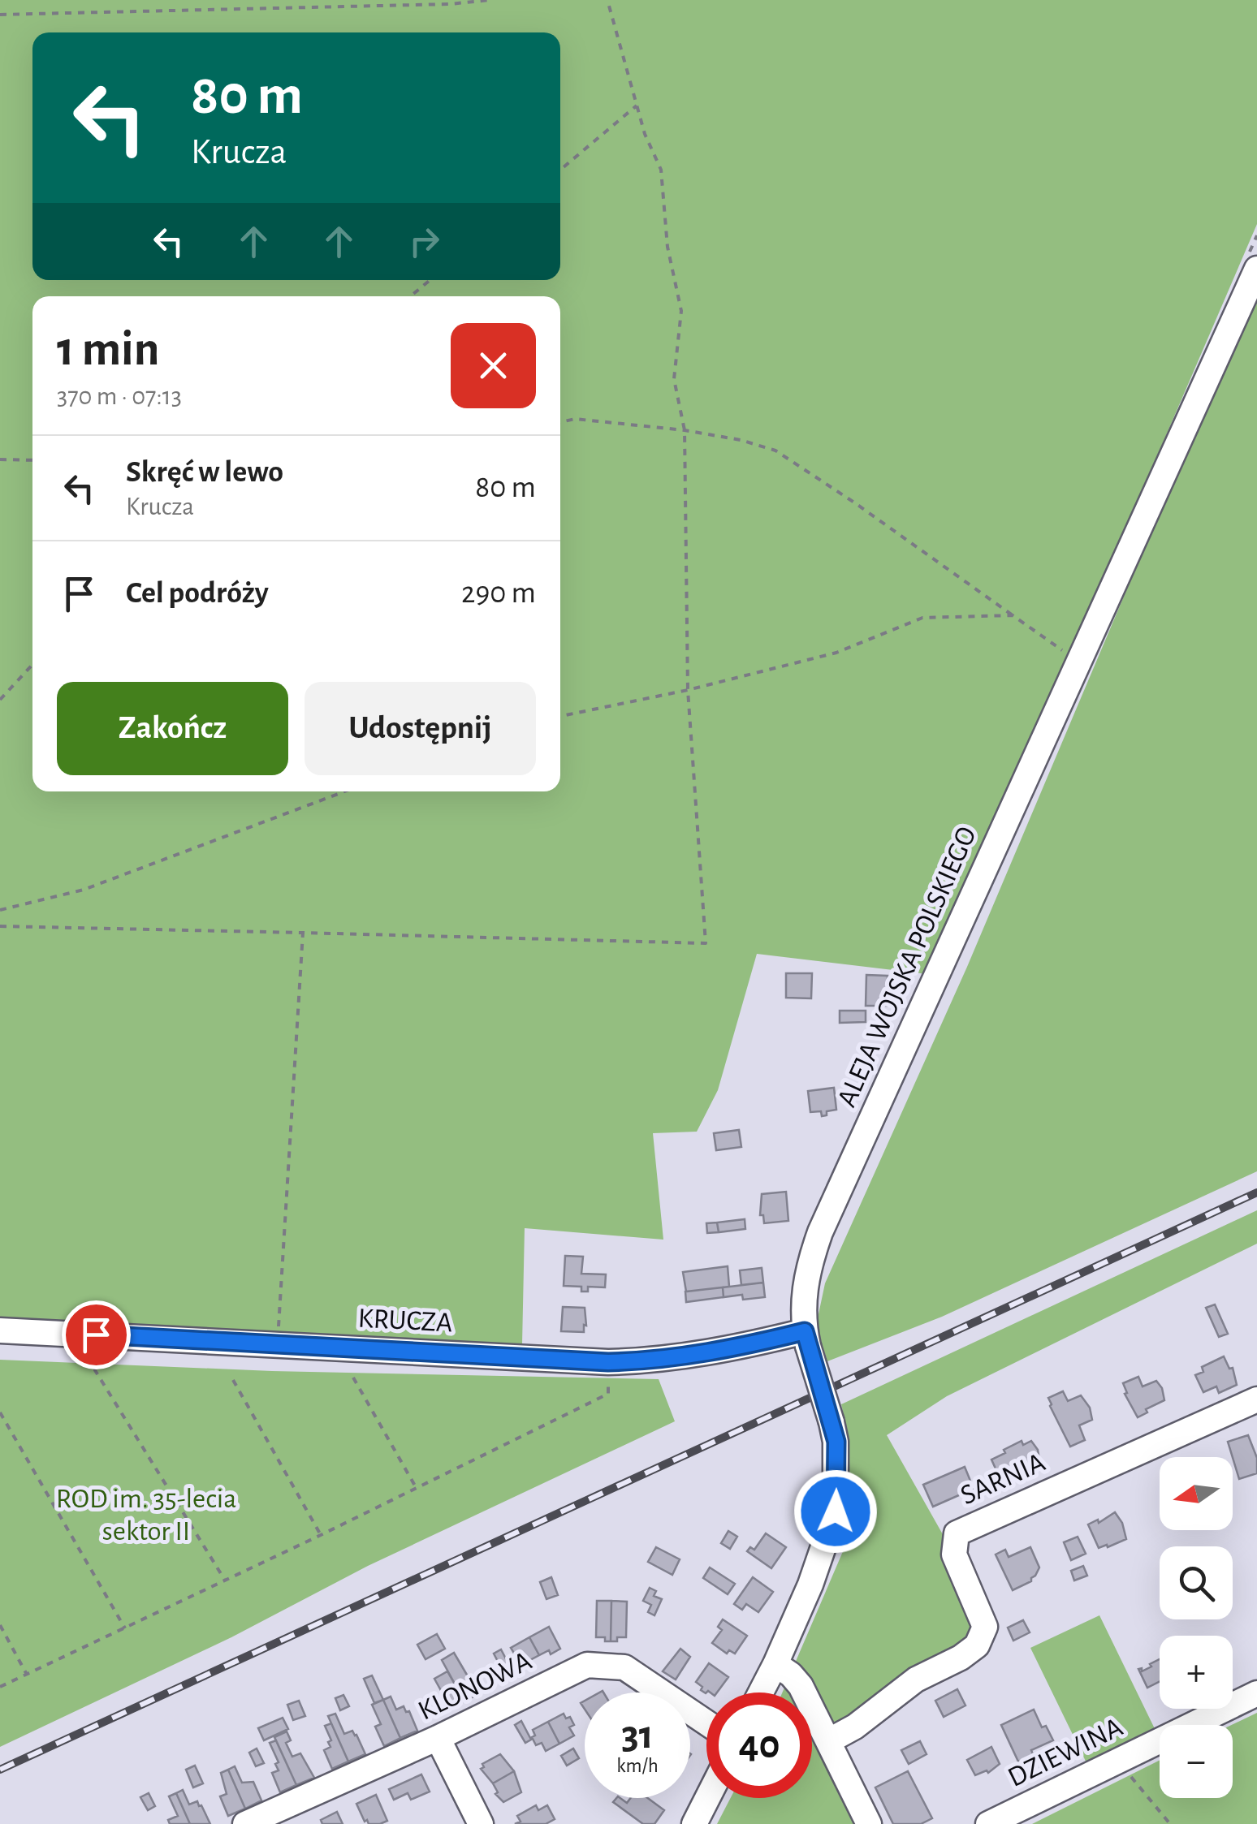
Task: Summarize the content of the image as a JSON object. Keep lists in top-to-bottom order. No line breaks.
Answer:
{"streets":{"street":["ALEJA WOJSKA POLSKIEGO","KRUCZA","SARNIA","KLONOWA","DZIEWINA"]},"crossings":[["ALEJA WOJSKA POLSKIEGO","KRUCZA"]],"parks":["ROD im. 35-lecia sektor II"],"north":"left","page":{"turn":["80 m","Krucza"],"heading":["1 min","370 m · 07:13"],"list":[{"name":"Skręć w lewo","note":"Krucza","value":"80 m"},{"name":"Cel podróży","value":"290 m"}],"buttons":["Zakończ","Udostępnij"],"map_buttons":["+","−"],"speed":"31 km/h","limit":"40"}}
